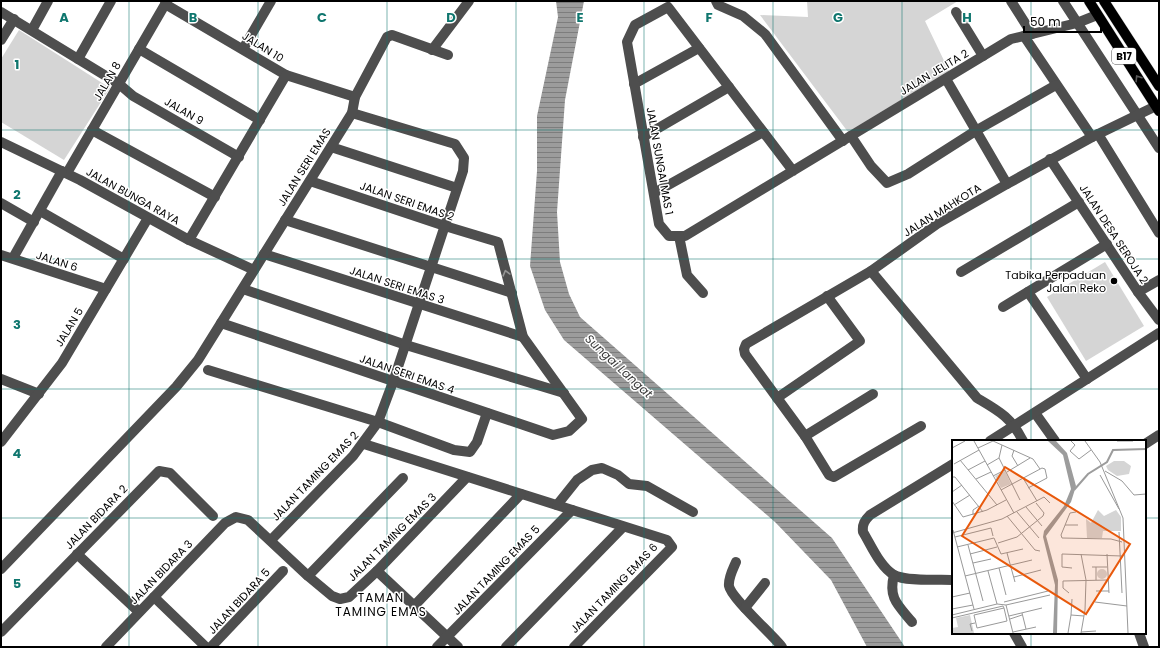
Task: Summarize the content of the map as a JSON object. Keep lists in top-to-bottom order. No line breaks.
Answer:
{"streets":{"main road":["B17"],"street":["JALAN 10","JALAN JELITA 2","JALAN 8","JALAN 9","JALAN SUNGAI MAS 1","JALAN SERI EMAS","JALAN BUNGA RAYA","JALAN SERI EMAS 2","JALAN MAHKOTA","JALAN DESA SEROJA 2","JALAN 6","JALAN SERI EMAS 3","JALAN 5","JALAN SERI EMAS 4","JALAN TAMING EMAS 2","JALAN BIDARA 2","JALAN TAMING EMAS 3","JALAN TAMING EMAS 5","JALAN BIDARA 3","JALAN TAMING EMAS 6","JALAN BIDARA 5"]},"crossings":[["JALAN 10","JALAN 8"],["JALAN 10","JALAN SERI EMAS"],["B17","JALAN JELITA 2"],["B17","JALAN MAHKOTA"],["JALAN 8","JALAN 9"],["JALAN 8","JALAN BUNGA RAYA"],["JALAN 8","JALAN 6"],["JALAN SERI EMAS","JALAN BUNGA RAYA"],["JALAN SERI EMAS","JALAN SERI EMAS 2"],["JALAN SERI EMAS","JALAN SERI EMAS 3"],["JALAN SERI EMAS","JALAN SERI EMAS 4"],["JALAN SERI EMAS","JALAN TAMING EMAS 2"],["JALAN BUNGA RAYA","JALAN 5"],["JALAN SERI EMAS 2","JALAN TAMING EMAS 2"],["JALAN MAHKOTA","JALAN DESA SEROJA 2"],["JALAN 6","JALAN 5"],["JALAN SERI EMAS 3","JALAN TAMING EMAS 2"],["JALAN SERI EMAS 4","JALAN TAMING EMAS 2"],["JALAN TAMING EMAS 2","JALAN TAMING EMAS 3"],["JALAN TAMING EMAS 3","JALAN BIDARA 3"]],"one_way":["JALAN SERI EMAS 2"],"districts":["TAMAN TAMING EMAS"],"water":["Sungai Langat"],"places":["Tabika Perpaduan Jalan Reko"],"scale_bar":"50 m","grid":{"columns":["A","B","C","D","E","F","G","H"],"rows":["1","2","3","4","5"]}}
